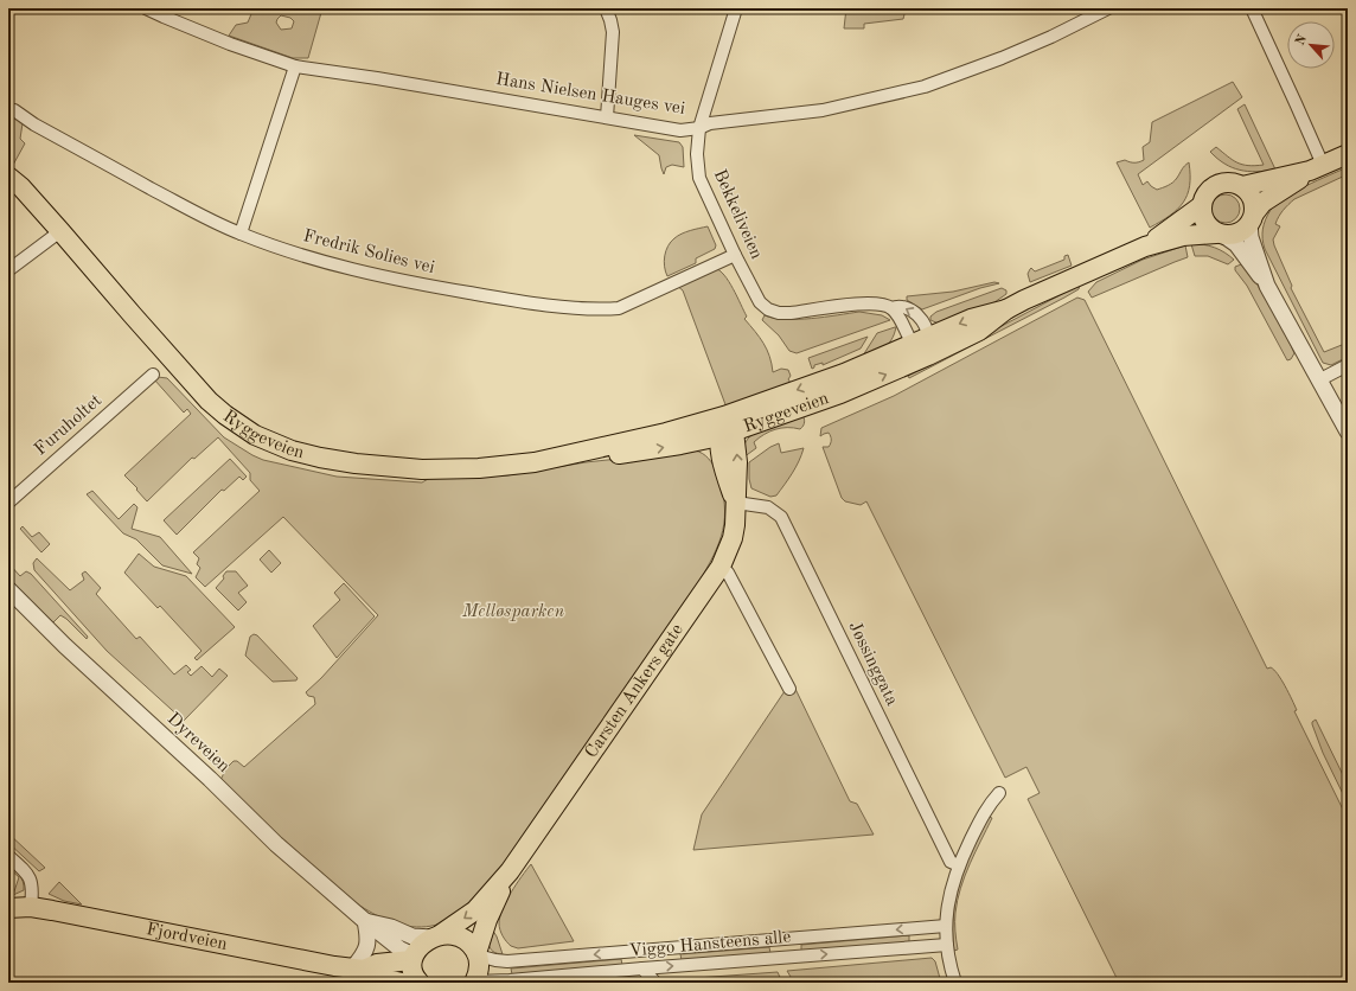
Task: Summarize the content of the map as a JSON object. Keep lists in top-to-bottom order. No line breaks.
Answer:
{"streets":{"main road":["Ryggeveien","Carsten Ankers gate","Fjordveien"],"street":["Hans Nielsen Hauges vei","Bekkeliveien","Fredrik Solies vei","Furuholtet","Jøssinggata","Dyreveien","Viggo Hansteens alle"]},"crossings":[["Hans Nielsen Hauges vei","Bekkeliveien"],["Bekkeliveien","Fredrik Solies vei"],["Bekkeliveien","Ryggeveien"],["Ryggeveien","Carsten Ankers gate"],["Jøssinggata","Carsten Ankers gate"],["Carsten Ankers gate","Dyreveien"],["Carsten Ankers gate","Fjordveien"],["Carsten Ankers gate","Viggo Hansteens alle"],["Dyreveien","Fjordveien"]],"parks":["Melløsparken"],"north":"top left"}
